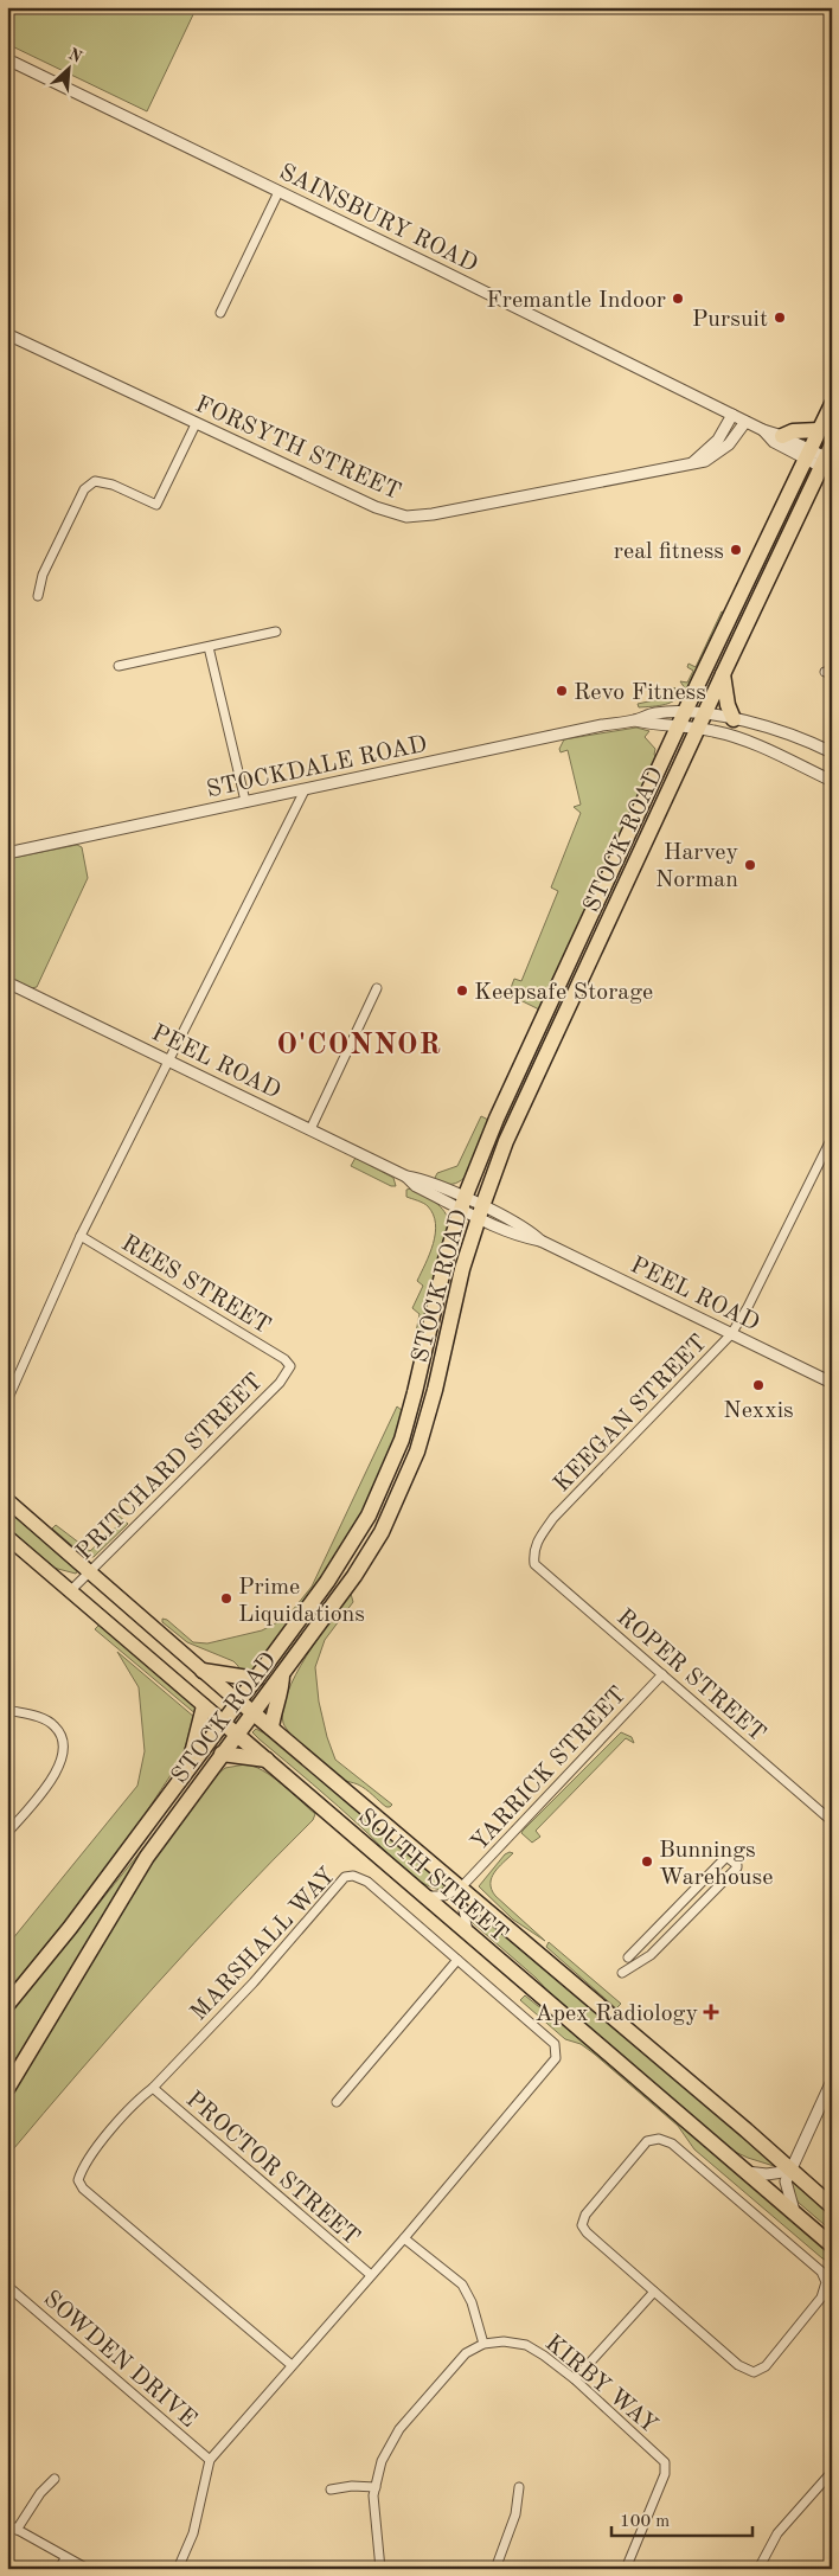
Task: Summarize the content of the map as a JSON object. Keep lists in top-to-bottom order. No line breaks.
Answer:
{"streets":{"highway":["STOCK ROAD","SOUTH STREET"],"street":["SAINSBURY ROAD","FORSYTH STREET","STOCKDALE ROAD","PEEL ROAD","REES STREET","KEEGAN STREET","PRITCHARD STREET","ROPER STREET","YARRICK STREET","MARSHALL WAY","PROCTOR STREET","SOWDEN DRIVE","KIRBY WAY"]},"crossings":[["SAINSBURY ROAD","FORSYTH STREET"],["SAINSBURY ROAD","STOCK ROAD"],["STOCKDALE ROAD","STOCK ROAD"],["STOCK ROAD","PEEL ROAD"],["STOCK ROAD","SOUTH STREET"],["PEEL ROAD","KEEGAN STREET"],["REES STREET","PRITCHARD STREET"],["KEEGAN STREET","ROPER STREET"],["PRITCHARD STREET","SOUTH STREET"],["ROPER STREET","YARRICK STREET"],["YARRICK STREET","SOUTH STREET"],["MARSHALL WAY","PROCTOR STREET"],["MARSHALL WAY","SOWDEN DRIVE"]],"districts":["O'CONNOR"],"places":{"other":["Fremantle Indoor","Pursuit","real fitness","Revo Fitness","Harvey Norman","Keepsafe Storage","Nexxis","Prime Liquidations","Bunnings Warehouse"],"health":["Apex Radiology"]},"scale_bar":"100 m","north":"top right"}
